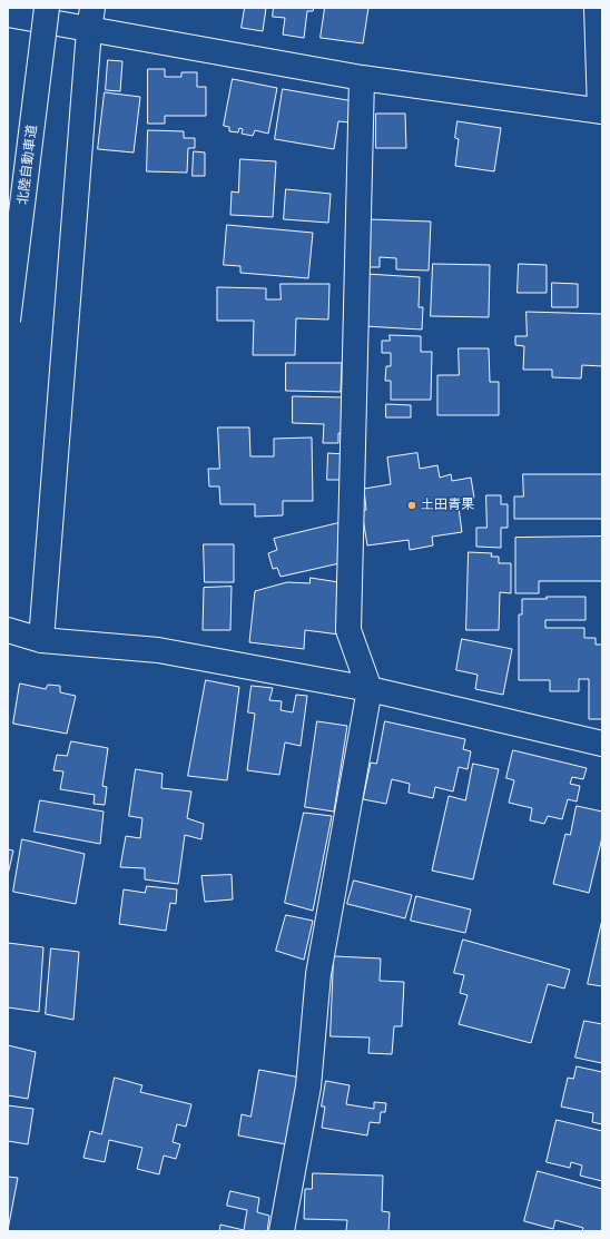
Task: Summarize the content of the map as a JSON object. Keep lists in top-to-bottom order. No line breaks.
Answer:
{"streets":{"main road":["北陸自動車道"]},"places":["土田青果"]}
